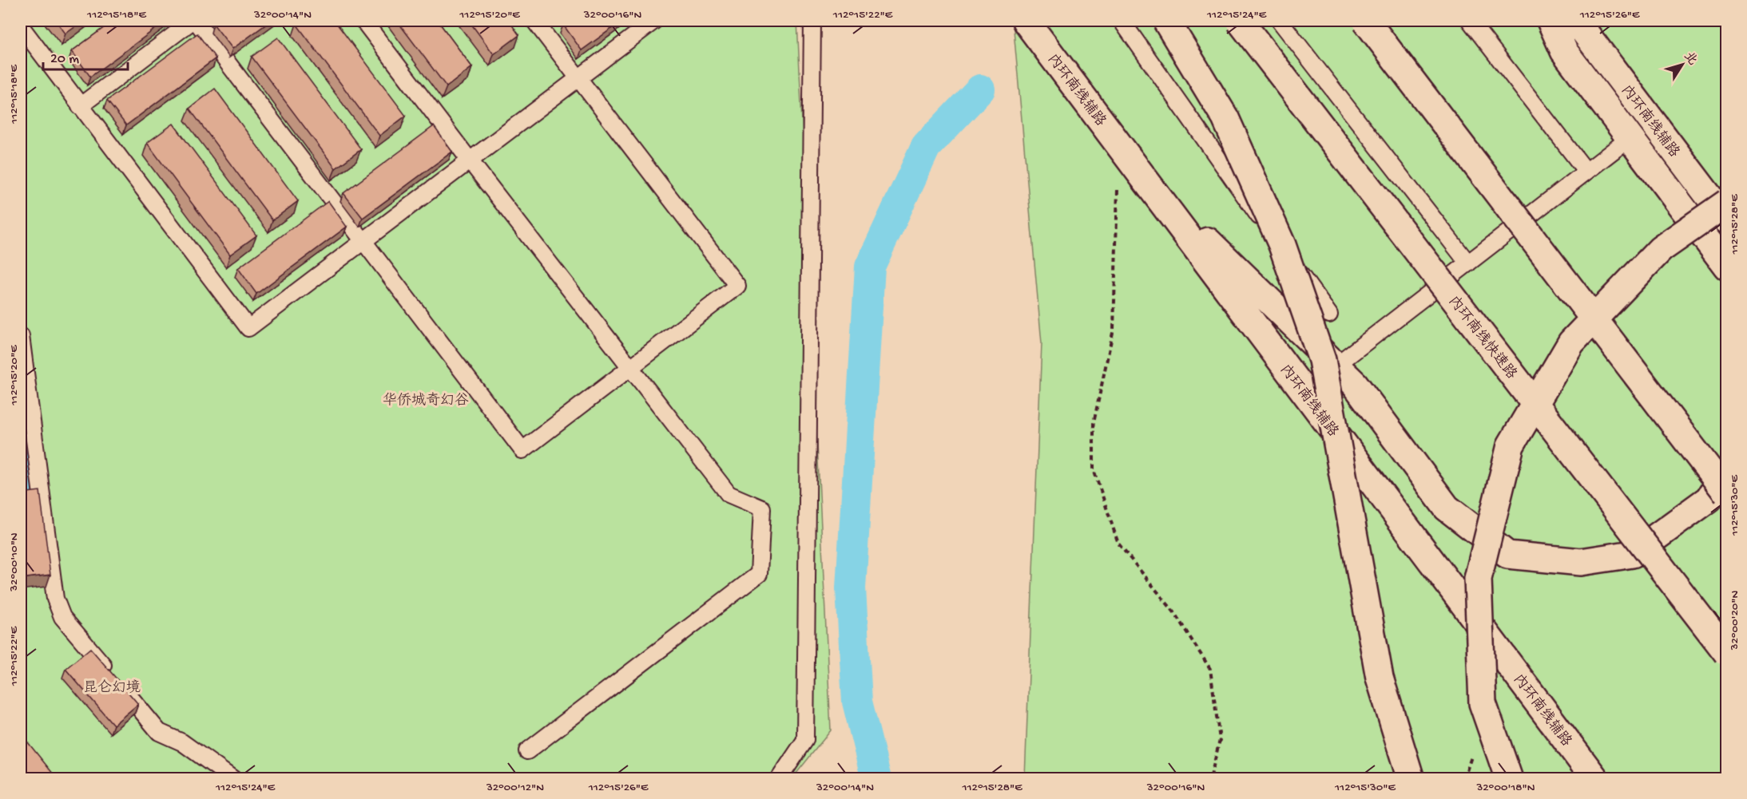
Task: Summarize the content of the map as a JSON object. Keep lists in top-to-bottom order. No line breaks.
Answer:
{"streets":{"main road":["内环南线辅路","内环南线快速路"]},"parks":["华侨城奇幻谷","昆仑幻境"],"scale_bar":"20 m","north":"top right","coordinates":["112°15'18\"E","32°00'14\"N","112°15'20\"E","32°00'16\"N","112°15'22\"E","112°15'24\"E","112°15'26\"E","112°15'28\"E","112°15'30\"E","32°00'10\"N","32°00'20\"N","32°00'12\"N","32°00'18\"N"]}
